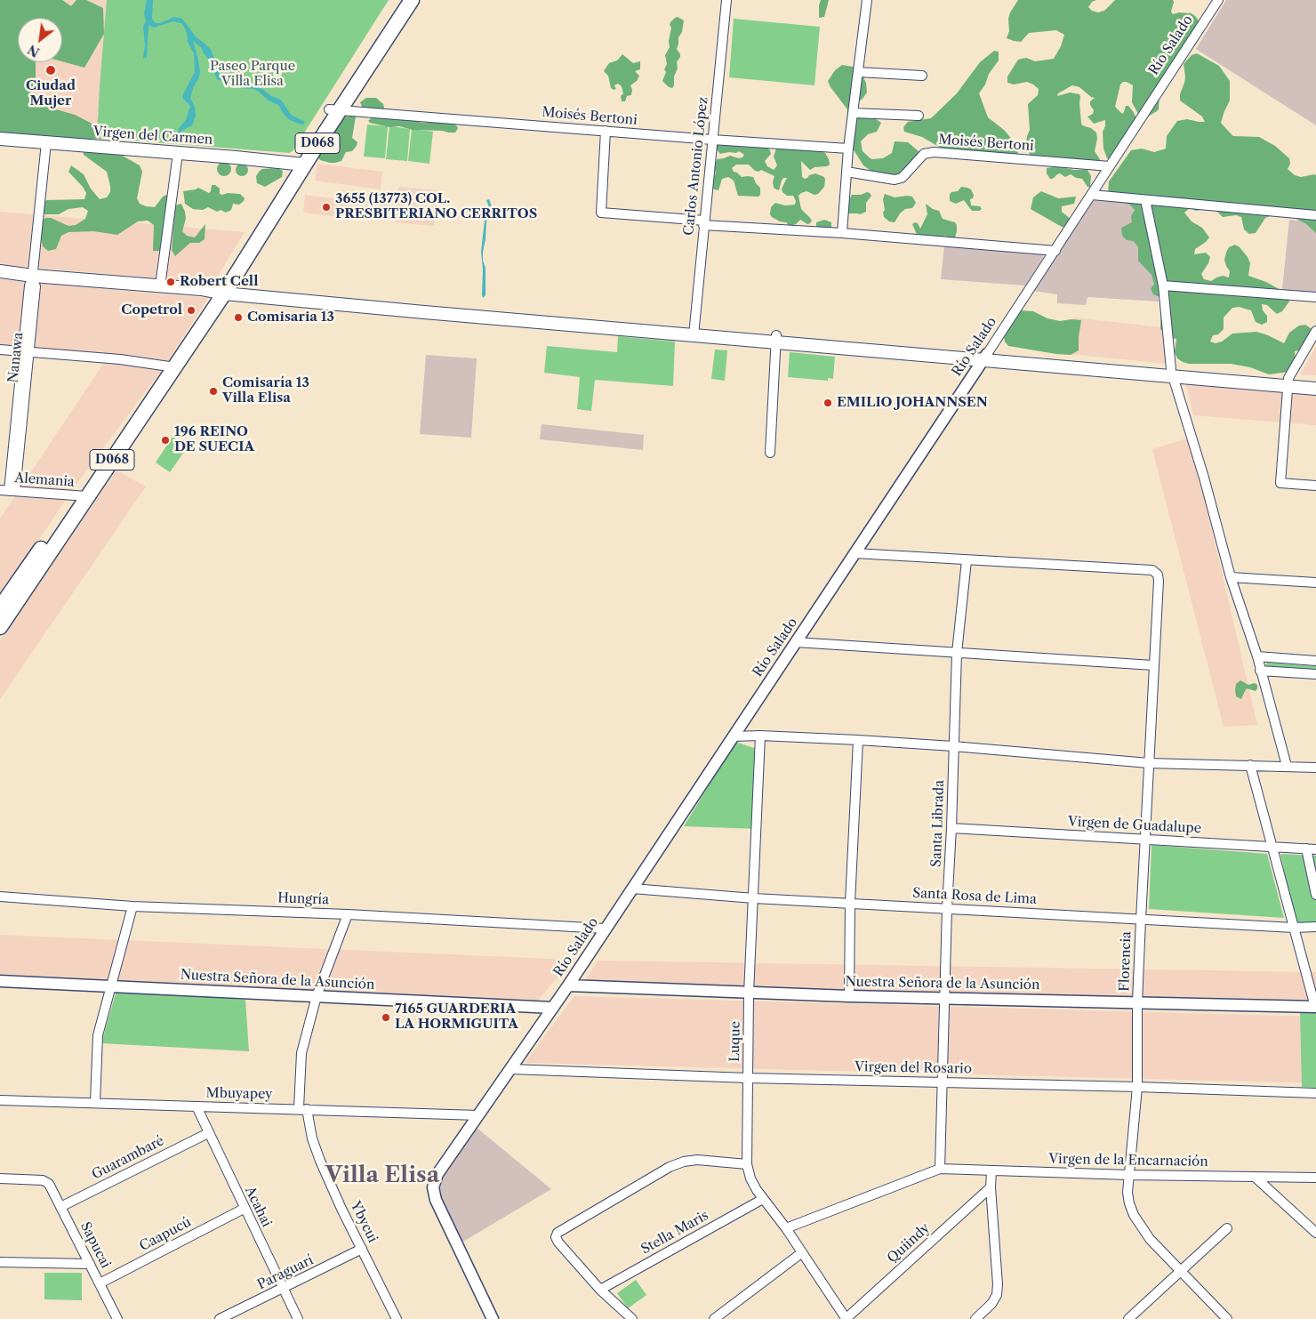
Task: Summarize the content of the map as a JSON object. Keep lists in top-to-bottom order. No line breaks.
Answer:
{"streets":{"main road":["Virgen del Carmen","D068"],"street":["Río Salado","Moisés Bertoni","Carlos Antonio López","Nanawa","Alemania","Santa Librada","Virgen de Guadalupe","Santa Rosa de Lima","Hungría","Florencia","Nuestra Señora de la Asunción","Luque","Virgen del Rosario","Mbuyapey","Guarambaré","Virgen de la Encarnación","Acahai","Ybycui","Stella Maris","Caapucú","Quiindy","Sapucai","Paraguarí"]},"crossings":[["Río Salado","Moisés Bertoni"],["Río Salado","Santa Rosa de Lima"],["Río Salado","Hungría"],["Río Salado","Nuestra Señora de la Asunción"],["Río Salado","Virgen del Rosario"],["Río Salado","Mbuyapey"],["Moisés Bertoni","D068"],["Moisés Bertoni","Carlos Antonio López"],["Virgen del Carmen","D068"],["Virgen del Carmen","Nanawa"],["D068","Alemania"],["Nanawa","Alemania"],["Santa Librada","Virgen de Guadalupe"],["Santa Librada","Santa Rosa de Lima"],["Santa Librada","Florencia"],["Santa Librada","Nuestra Señora de la Asunción"],["Santa Librada","Virgen del Rosario"],["Santa Librada","Virgen de la Encarnación"],["Virgen de Guadalupe","Florencia"],["Santa Rosa de Lima","Florencia"],["Santa Rosa de Lima","Luque"],["Hungría","Ybycui"],["Florencia","Nuestra Señora de la Asunción"],["Florencia","Virgen del Rosario"],["Florencia","Virgen de la Encarnación"],["Nuestra Señora de la Asunción","Luque"],["Nuestra Señora de la Asunción","Ybycui"],["Luque","Virgen del Rosario"],["Luque","Stella Maris"],["Luque","Quiindy"],["Mbuyapey","Acahai"],["Mbuyapey","Ybycui"],["Guarambaré","Acahai"],["Guarambaré","Sapucai"],["Acahai","Caapucú"],["Acahai","Paraguarí"],["Ybycui","Paraguarí"],["Caapucú","Sapucai"]],"districts":["Villa Elisa"],"parks":["Paseo Parque Villa Elisa"],"places":["Ciudad Mujer","3655 (13773) COL. PRESBITERIANO CERRITOS","Robert Cell","Copetrol","Comisaria 13","Comisaría 13 Villa Elisa","EMILIO JOHANNSEN","196 REINO DE SUECIA","7165 GUARDERIA LA HORMIGUITA"],"north":"bottom left"}
